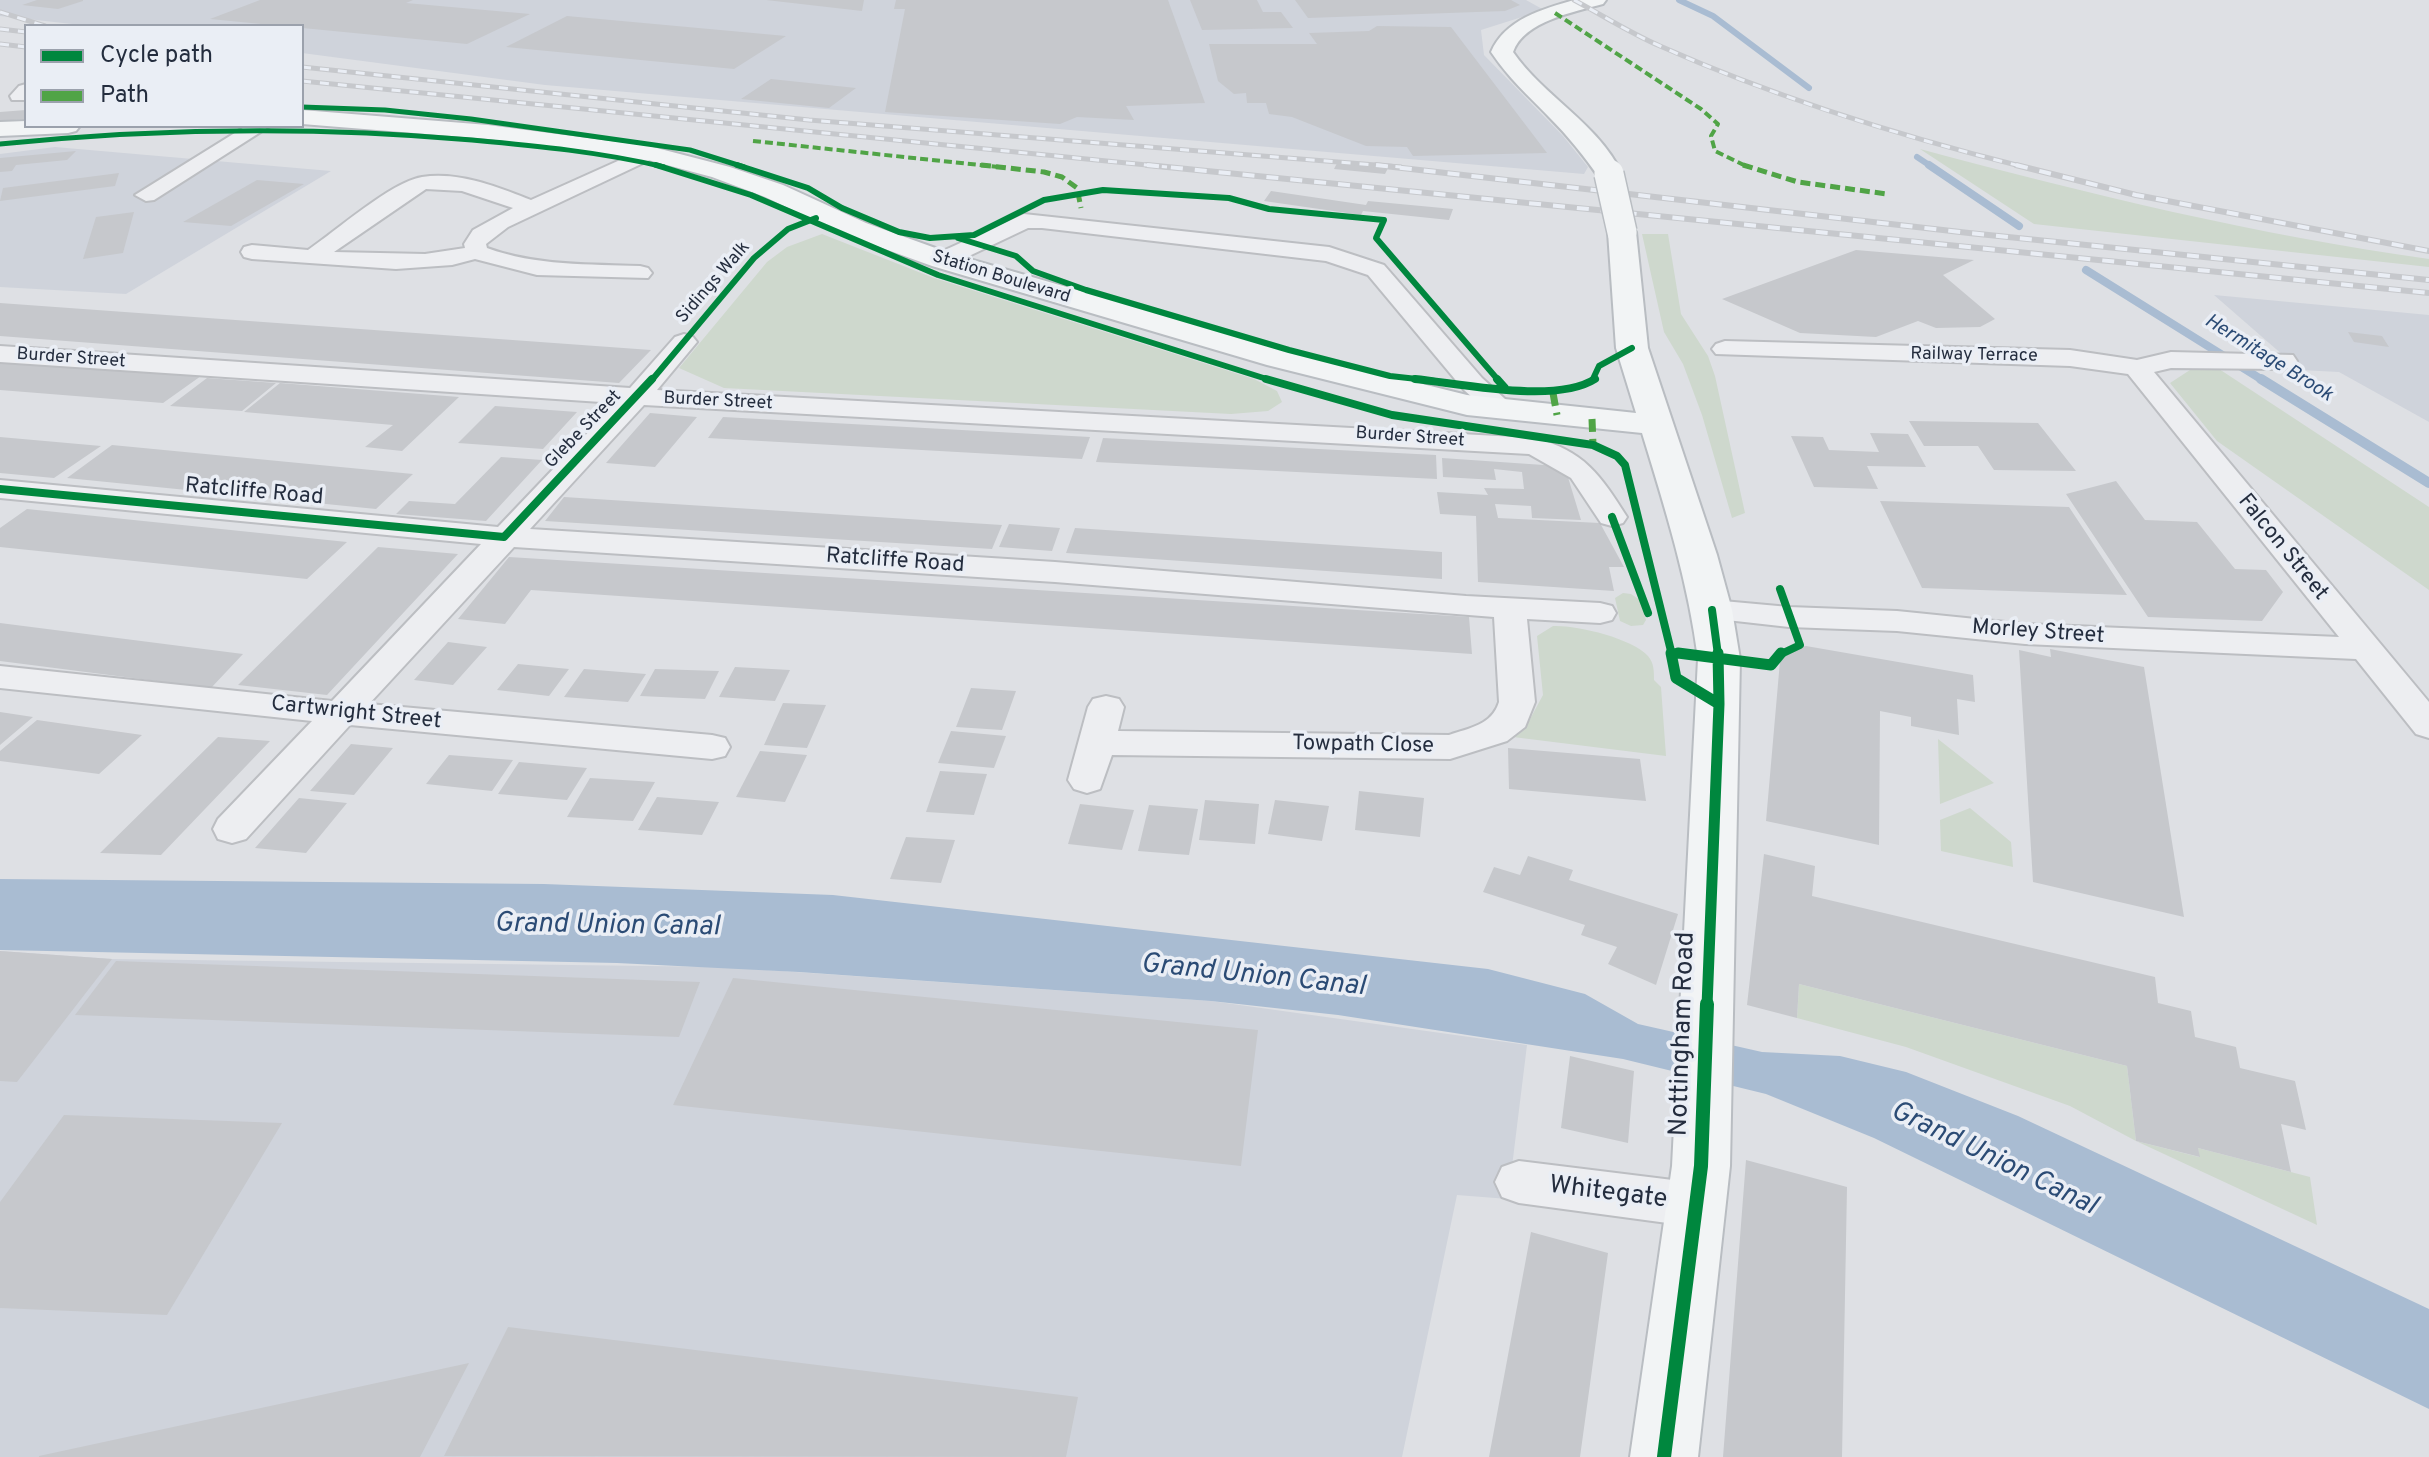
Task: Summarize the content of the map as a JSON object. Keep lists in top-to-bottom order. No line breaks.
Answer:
{"streets":{"main road":["Station Boulevard","Nottingham Road"],"street":["Railway Terrace","Burder Street","Glebe Street","Ratcliffe Road","Falcon Street","Morley Street","Cartwright Street","Towpath Close","Whitegate"],"cycle path":["Sidings Walk"]},"crossings":[["Station Boulevard","Nottingham Road"],["Railway Terrace","Falcon Street"],["Burder Street","Glebe Street"],["Glebe Street","Ratcliffe Road"],["Glebe Street","Cartwright Street"],["Ratcliffe Road","Towpath Close"],["Falcon Street","Morley Street"],["Morley Street","Nottingham Road"],["Nottingham Road","Whitegate"]],"water":["Hermitage Brook","Grand Union Canal"],"legend":["Cycle path","Path"]}
